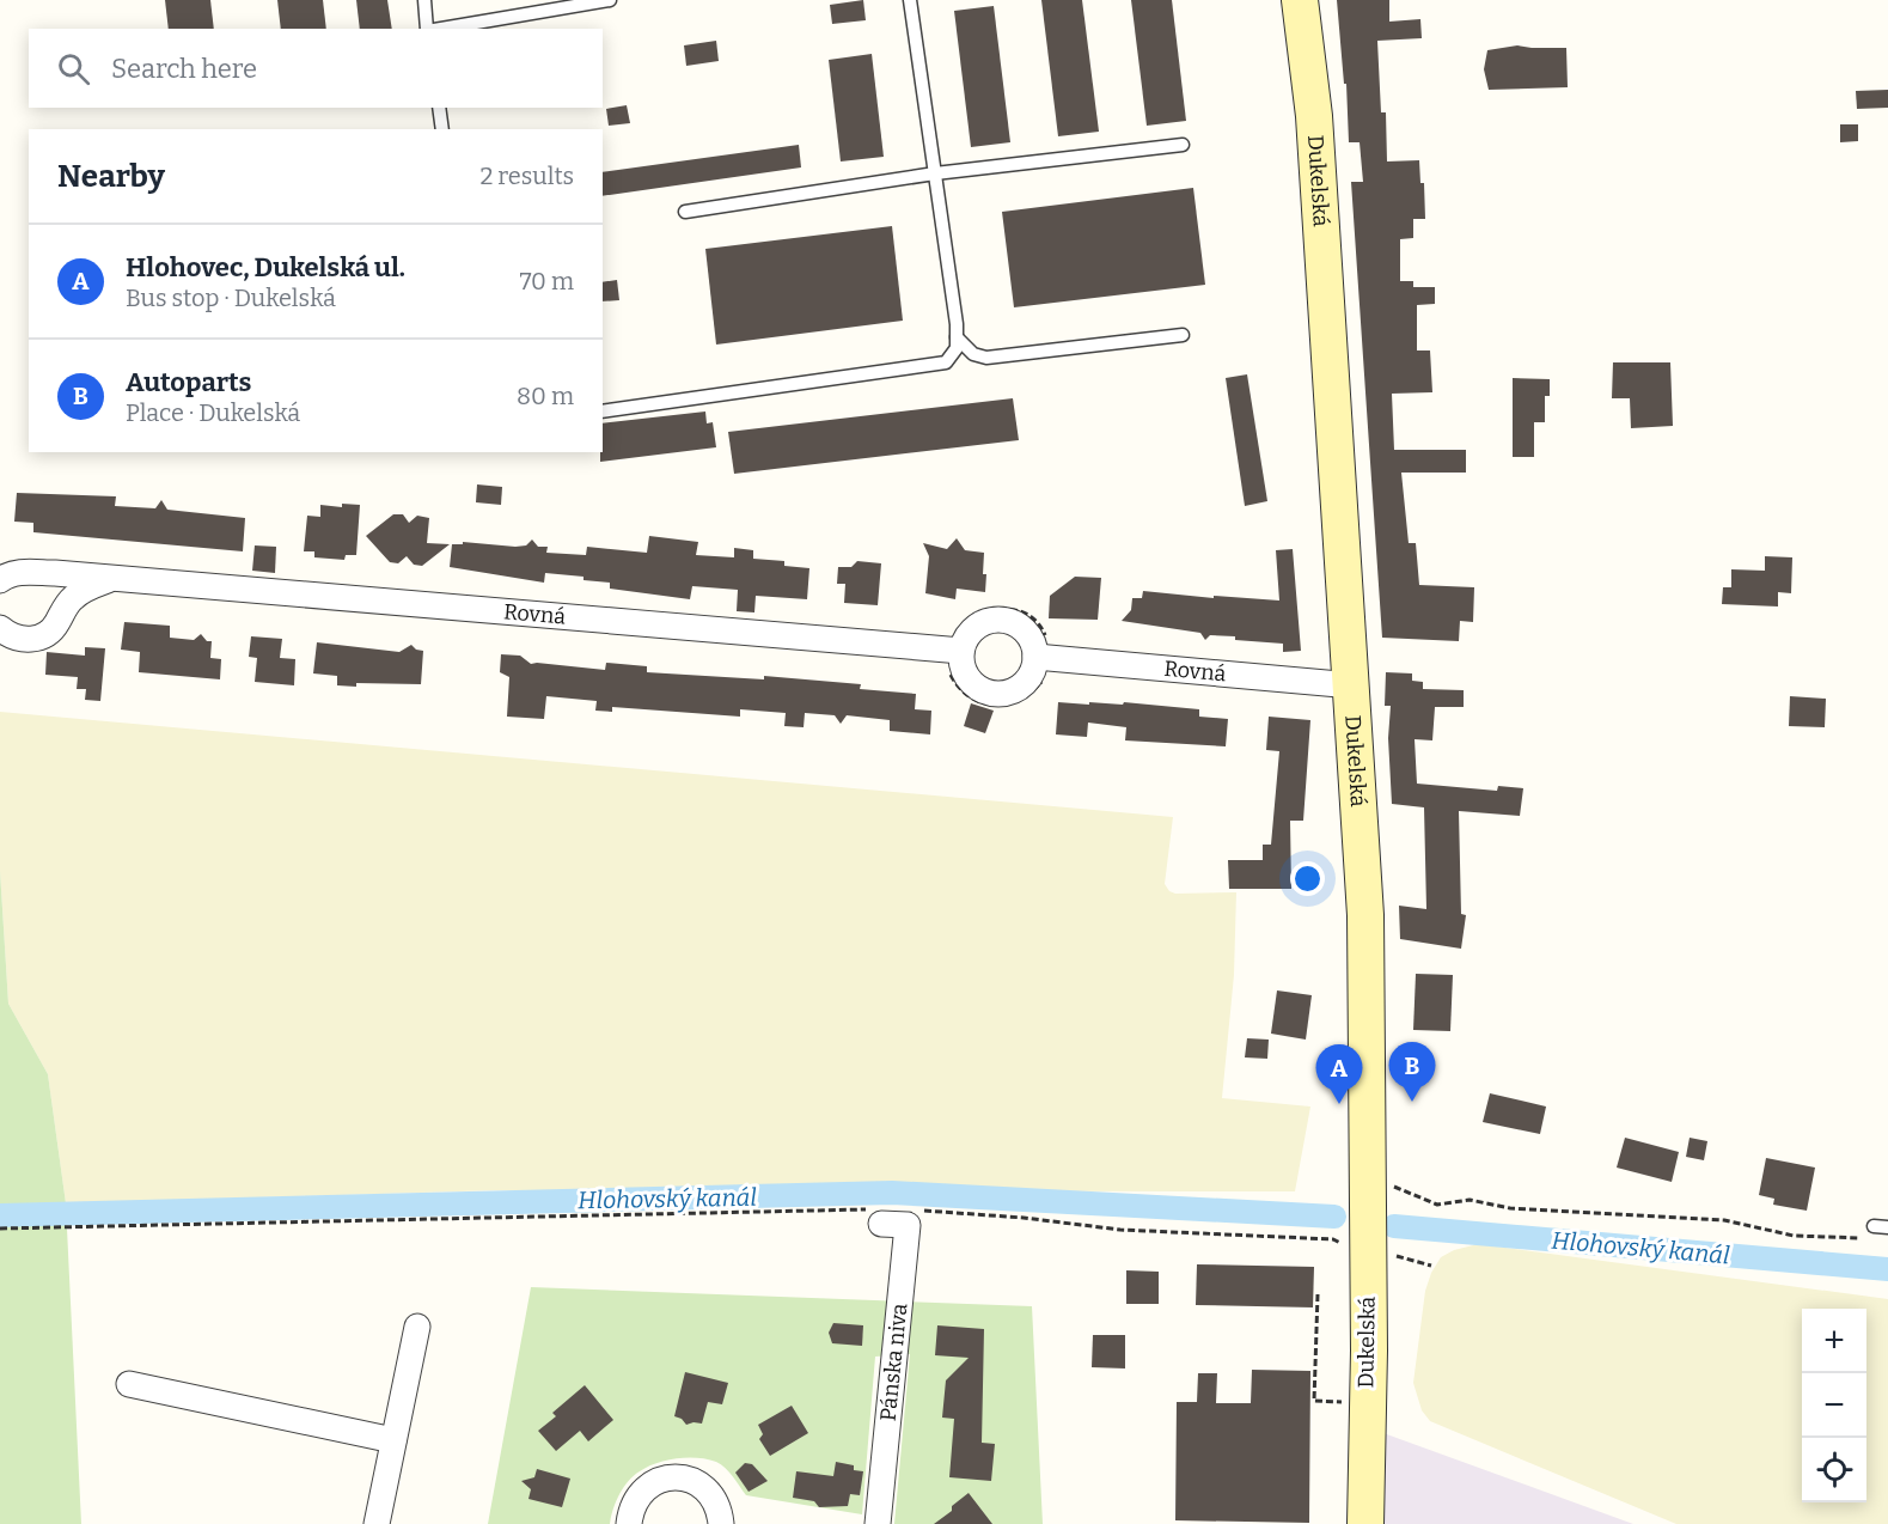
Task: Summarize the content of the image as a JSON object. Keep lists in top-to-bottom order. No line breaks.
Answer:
{"streets":{"main road":["Dukelská"],"street":["Rovná","Pánska niva"]},"crossings":[["Dukelská","Rovná"]],"water":["Hlohovský kanál"],"page":{"search":"Search here","heading":["Nearby","2 results"],"list":[{"mark":"A","name":"Hlohovec, Dukelská ul.","note":"Bus stop · Dukelská","value":"70 m"},{"mark":"B","name":"Autoparts","note":"Place · Dukelská","value":"80 m"}],"pins":["B","A"],"map_buttons":["+","−"]}}
